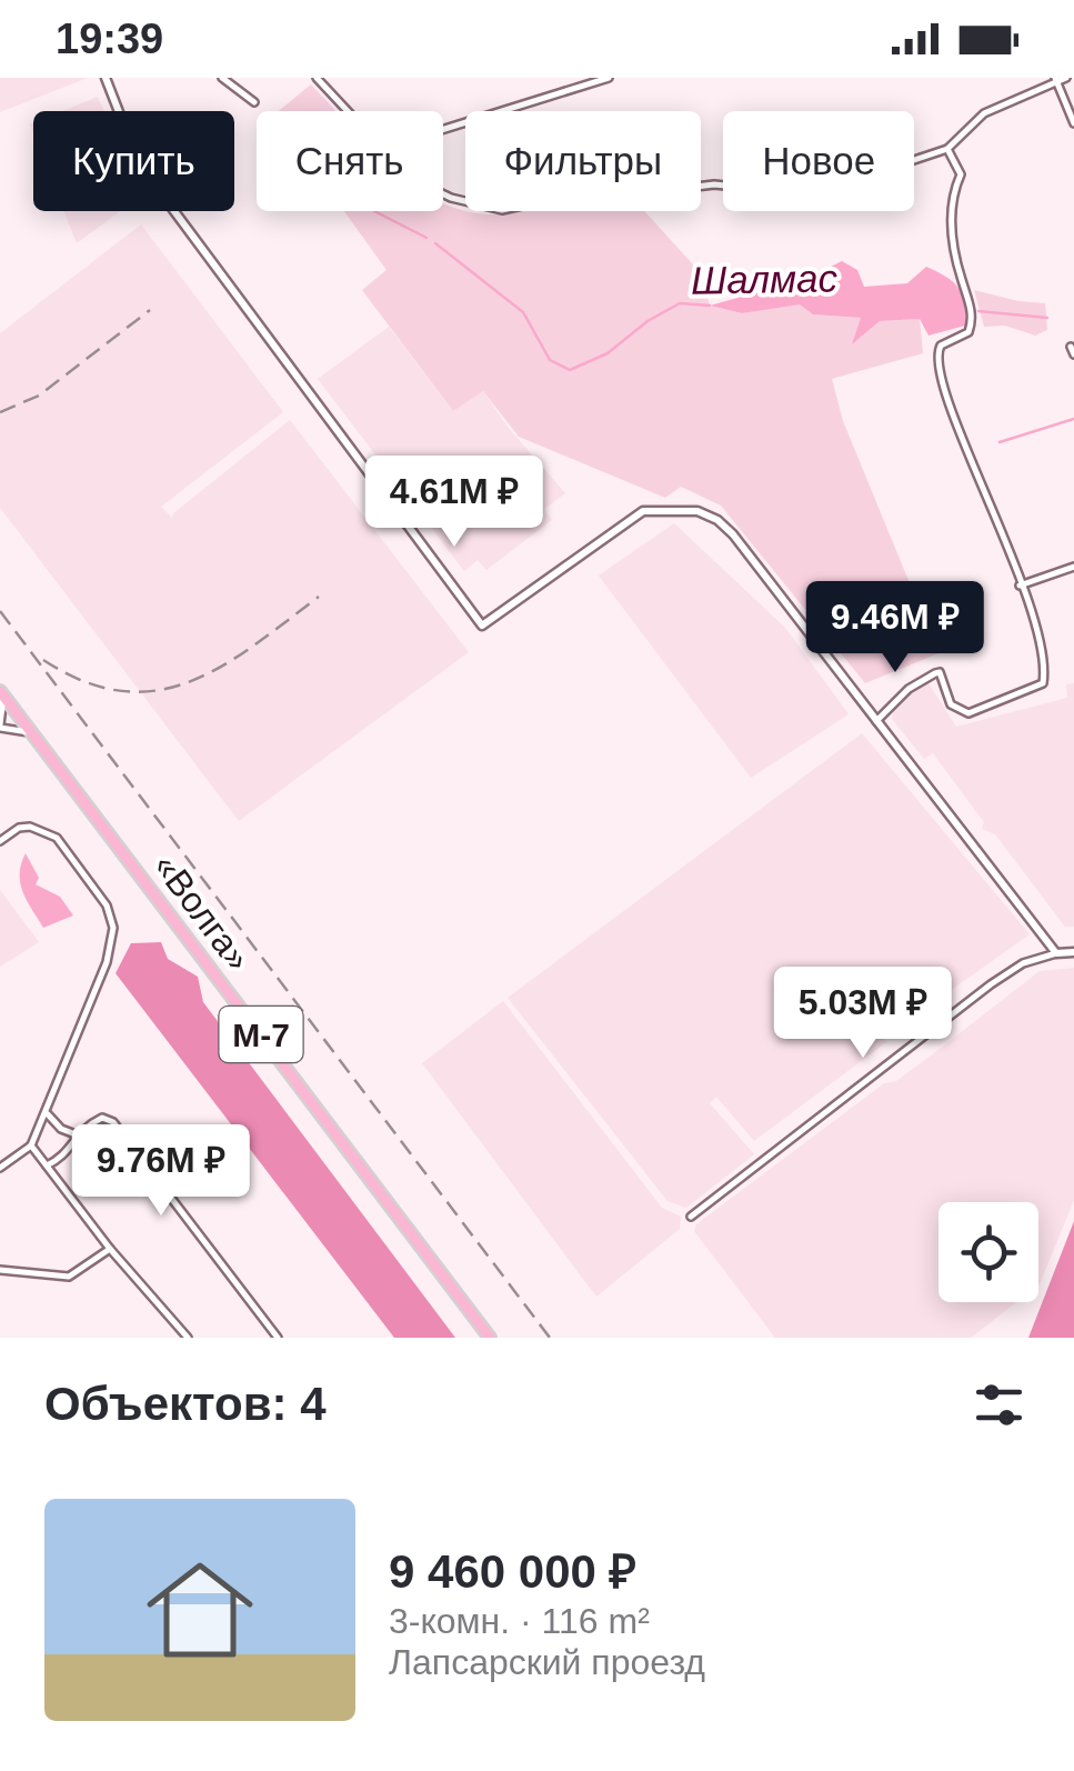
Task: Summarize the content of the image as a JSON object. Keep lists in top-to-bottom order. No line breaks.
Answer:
{"streets":{"highway":["«Волга»","М-7"]},"water":["Шалмас"],"page":{"status":"19:39","chip":["Купить","Снять","Фильтры","Новое"],"price":["4.61M ₽","9.46M ₽","5.03M ₽","9.76M ₽"],"heading":"Объектов: 4","list":[{"name":"9 460 000 ₽","note":"3-комн. · 116 m² · Лапсарский проезд"}]}}
